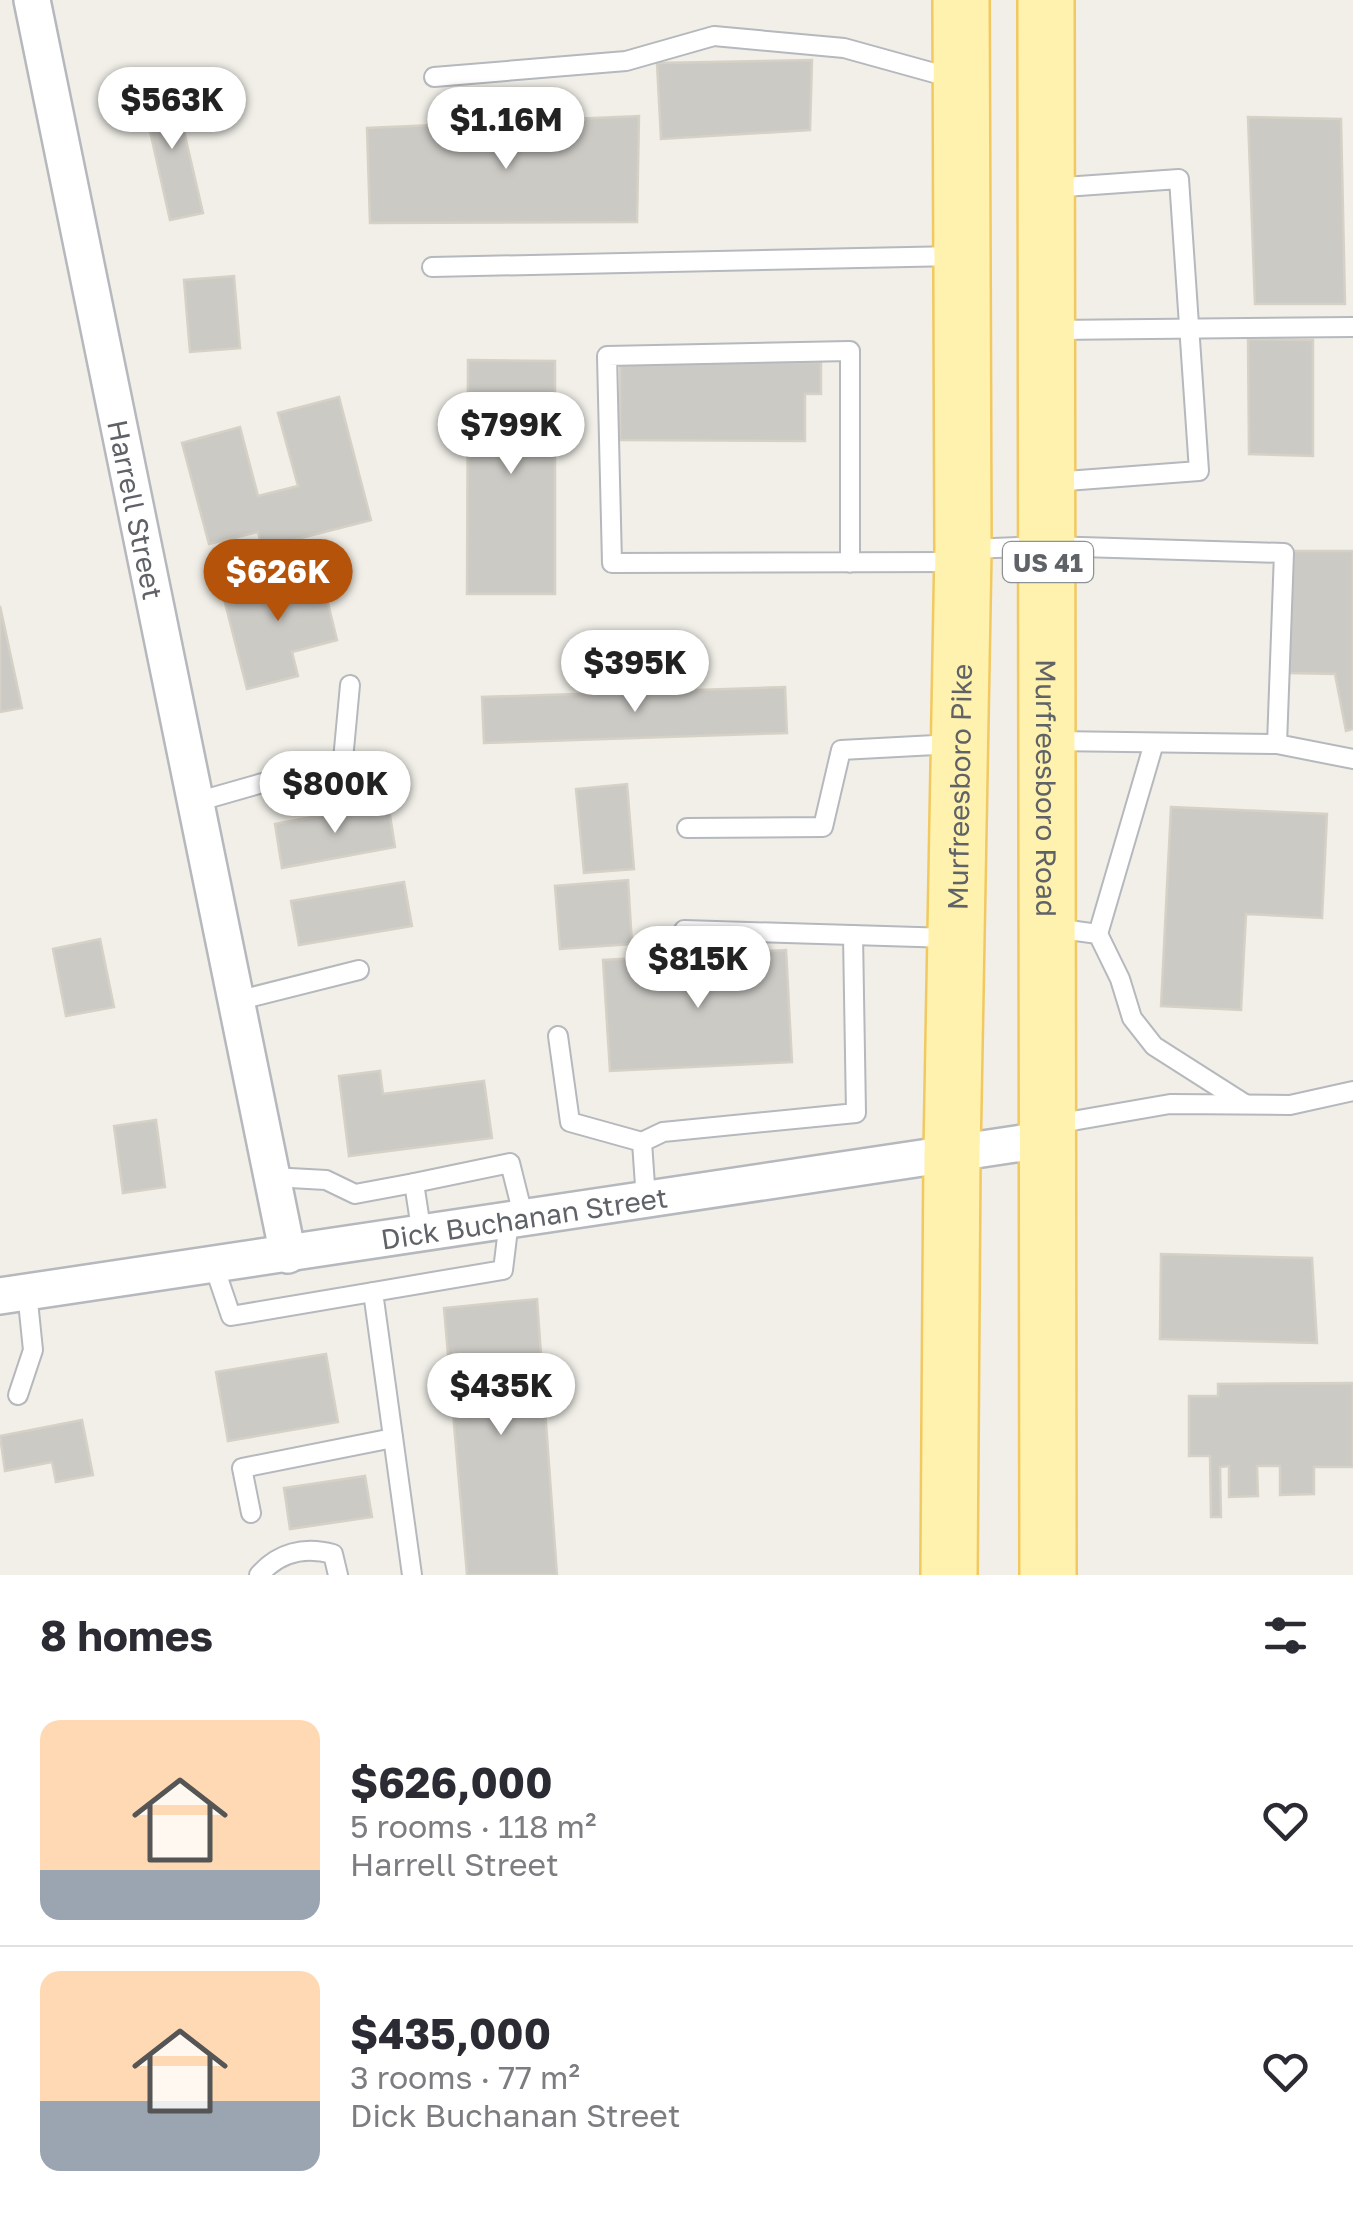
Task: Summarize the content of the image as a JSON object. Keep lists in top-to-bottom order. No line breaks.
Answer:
{"streets":{"main road":["US 41","Murfreesboro Pike","Murfreesboro Road"],"street":["Harrell Street","Dick Buchanan Street"]},"crossings":[["Harrell Street","Dick Buchanan Street"],["Murfreesboro Pike","Dick Buchanan Street"],["Murfreesboro Road","Dick Buchanan Street"]],"page":{"price":["$563K","$1.16M","$799K","$626K","$395K","$800K","$815K","$435K"],"heading":"8 homes","list":[{"name":"$626,000","note":"5 rooms · 118 m² · Harrell Street"},{"name":"$435,000","note":"3 rooms · 77 m² · Dick Buchanan Street"}]}}
